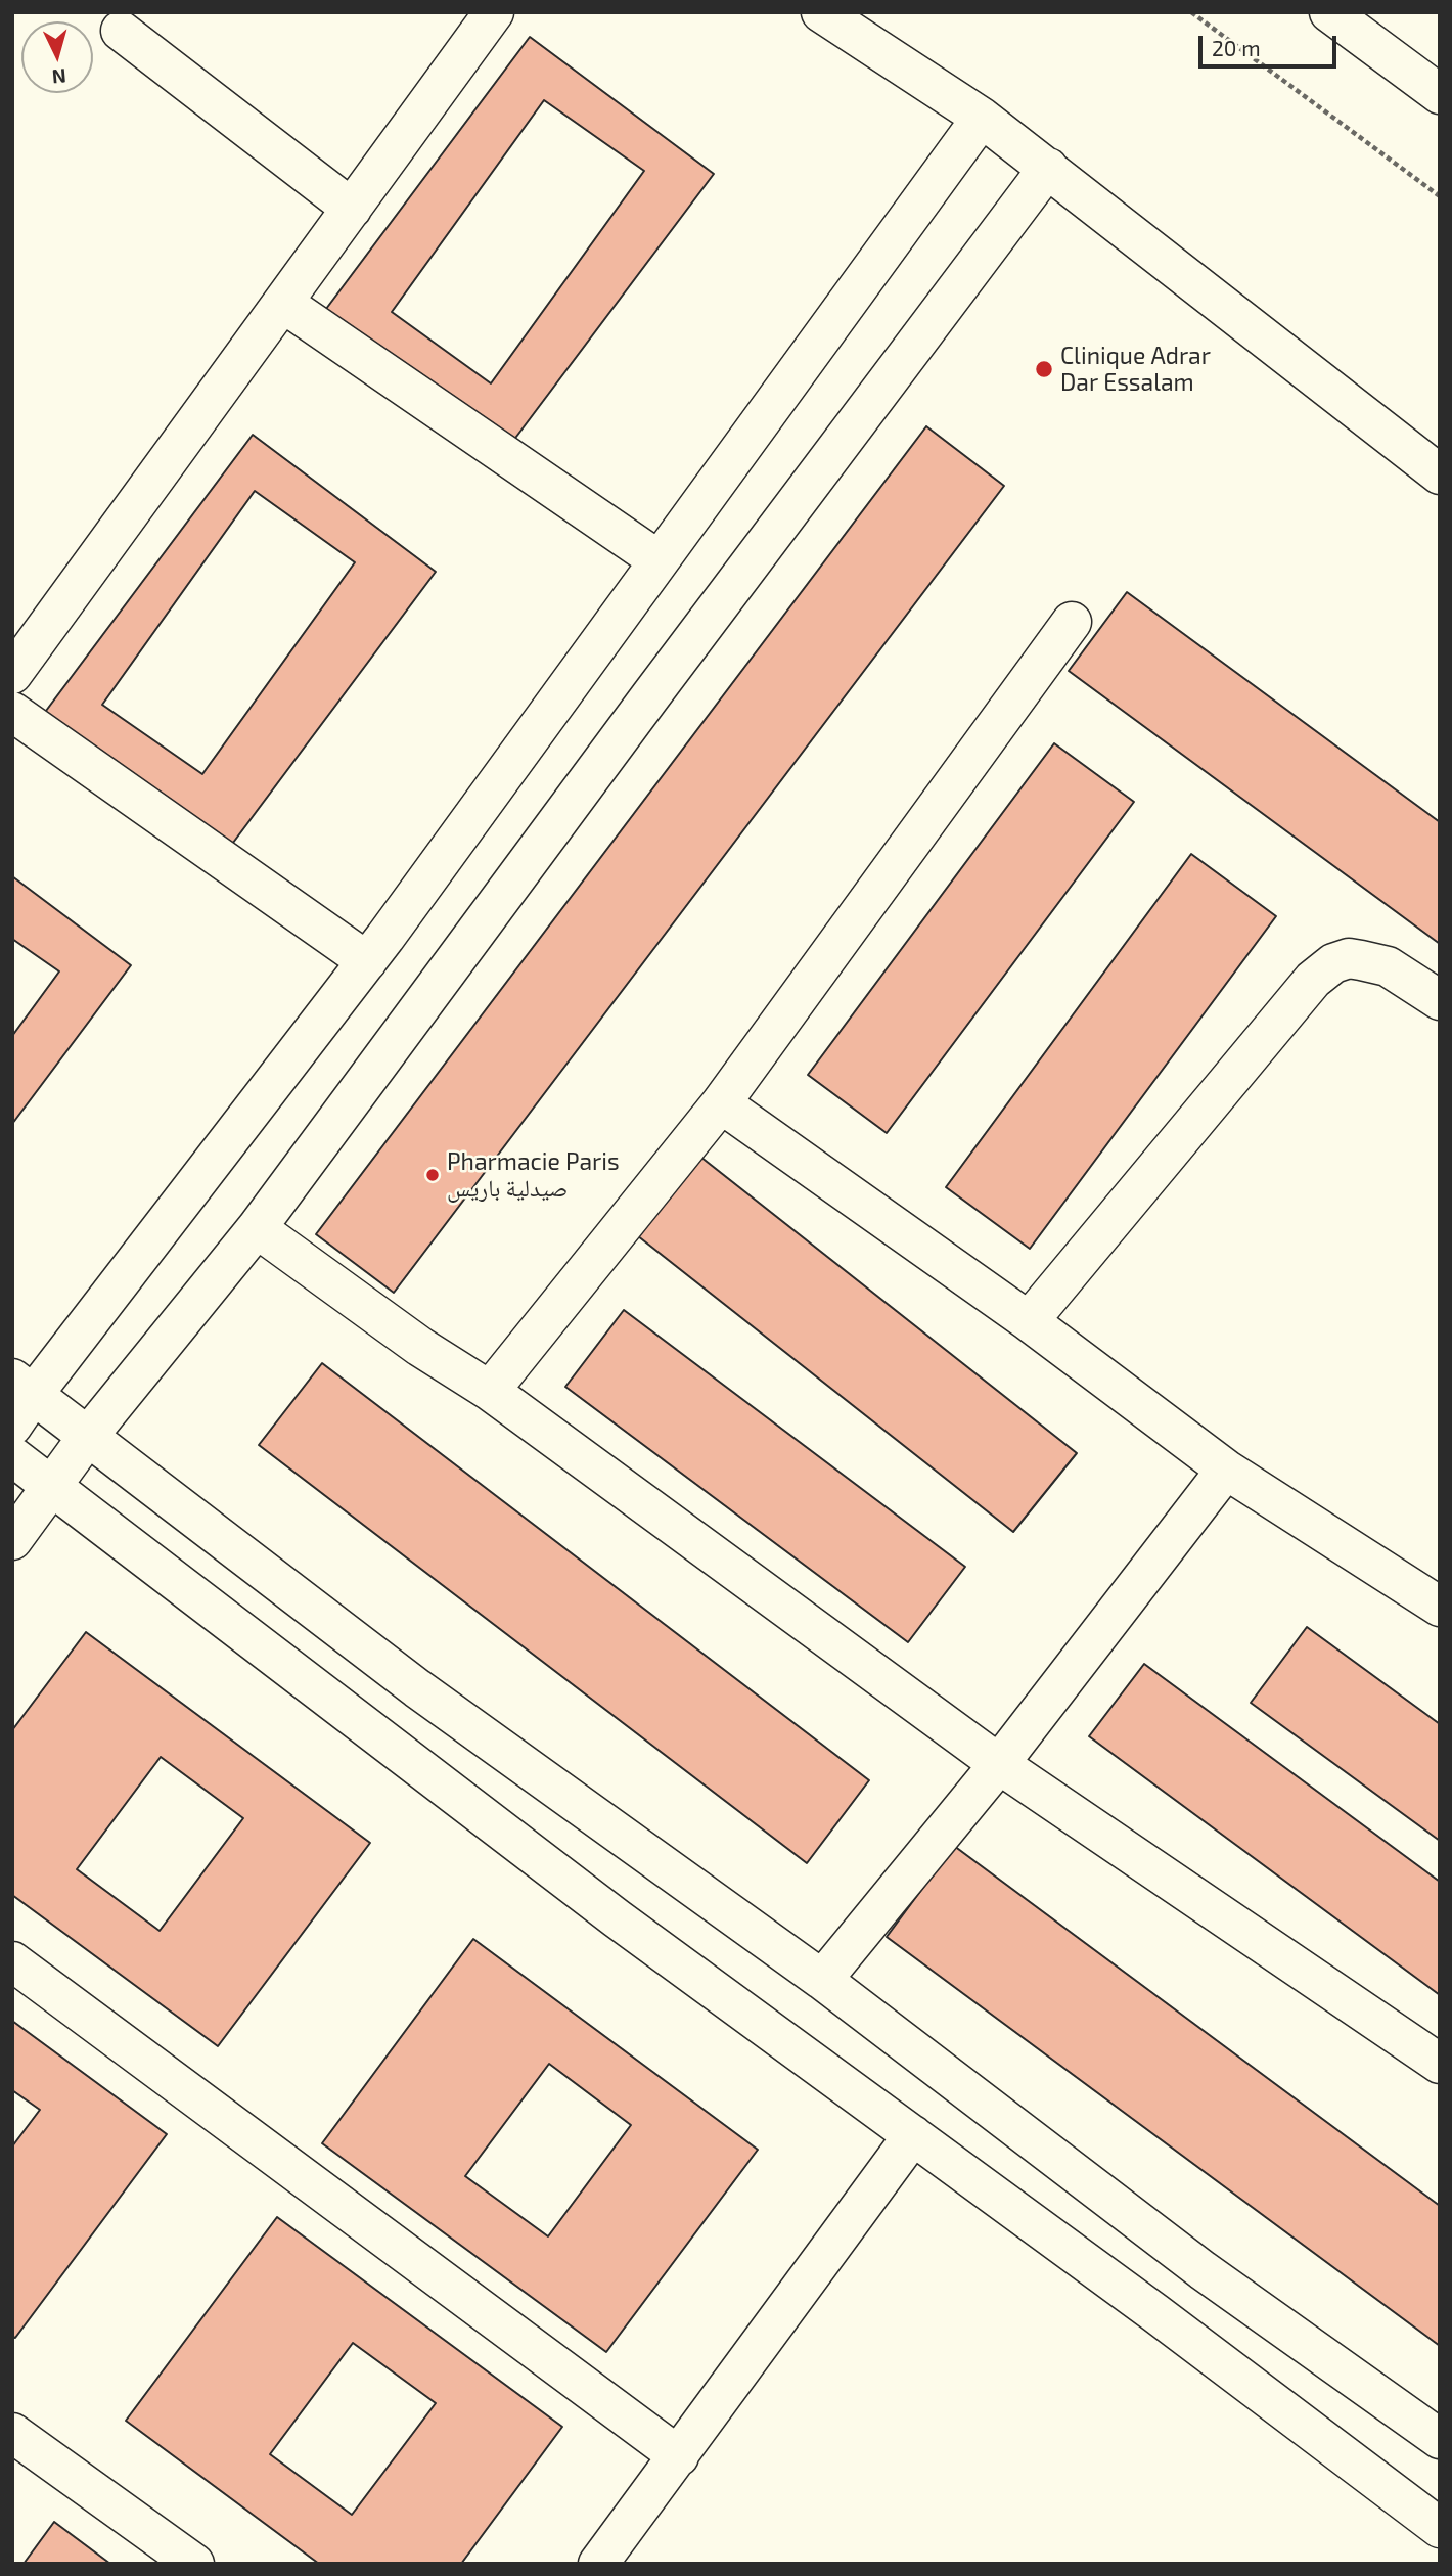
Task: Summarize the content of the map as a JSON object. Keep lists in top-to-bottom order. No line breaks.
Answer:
{"places":["Clinique Adrar Dar Essalam","Pharmacie Paris صيدلية باريس"],"scale_bar":"20 m","north":"bottom"}
